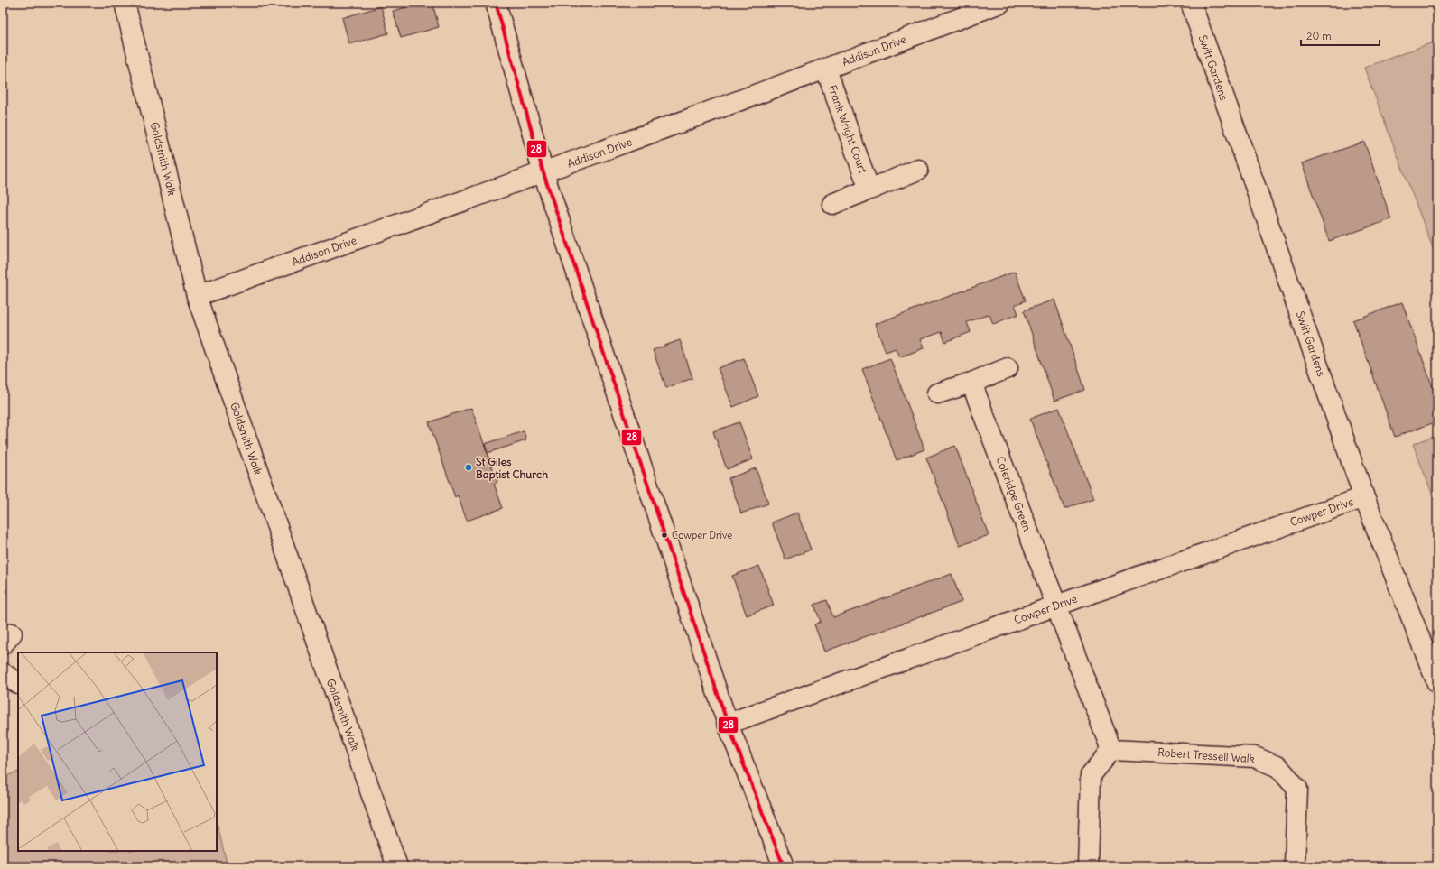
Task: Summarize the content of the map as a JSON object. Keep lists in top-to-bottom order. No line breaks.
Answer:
{"streets":{"street":["Addison Drive","Swift Gardens","Frank Wright Court","Goldsmith Walk","Coleridge Green","Cowper Drive","Robert Tressell Walk"]},"crossings":[["Addison Drive","Frank Wright Court"],["Addison Drive","Goldsmith Walk"],["Swift Gardens","Cowper Drive"],["Coleridge Green","Cowper Drive"]],"places":["St Giles Baptist Church","Cowper Drive"],"lines":["transit line 28"],"scale_bar":"20 m"}
